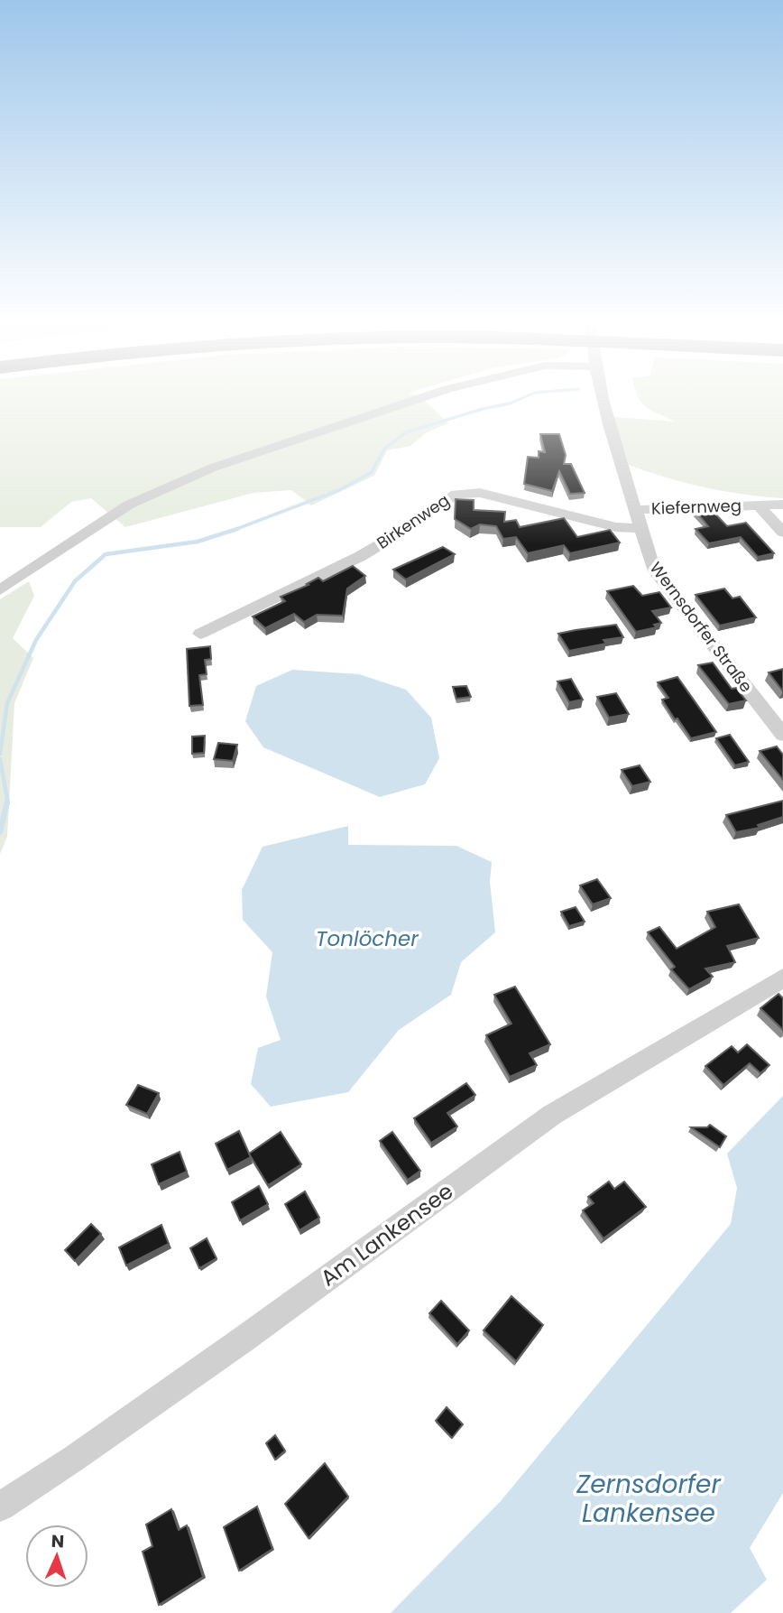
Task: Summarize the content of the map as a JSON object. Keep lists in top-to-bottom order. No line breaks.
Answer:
{"streets":{"street":["Kiefernweg","Birkenweg","Wernsdorfer Straße","Am Lankensee"]},"crossings":[["Kiefernweg","Wernsdorfer Straße"],["Birkenweg","Wernsdorfer Straße"]],"water":["Tonlöcher","Zernsdorfer Lankensee"],"north":"top"}
